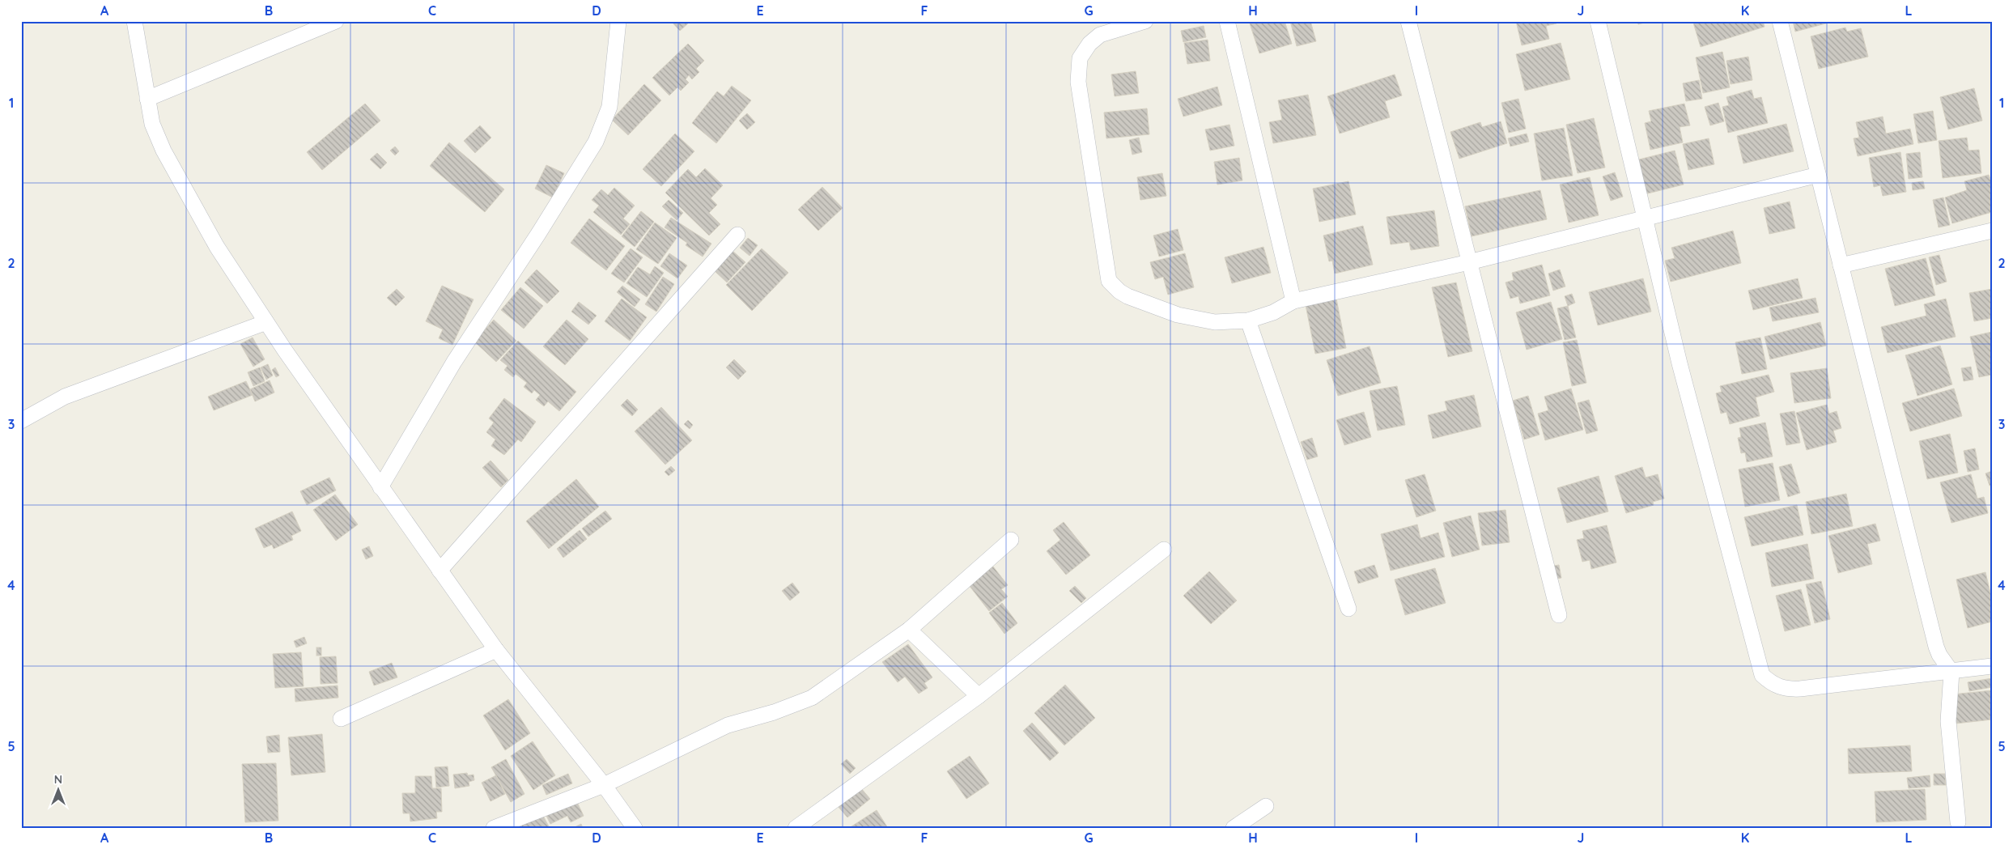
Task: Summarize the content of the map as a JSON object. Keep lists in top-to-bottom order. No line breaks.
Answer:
{"north":"top","grid":{"columns":["A","B","C","D","E","F","G","H","I","J","K","L"],"rows":["1","2","3","4","5"]}}
